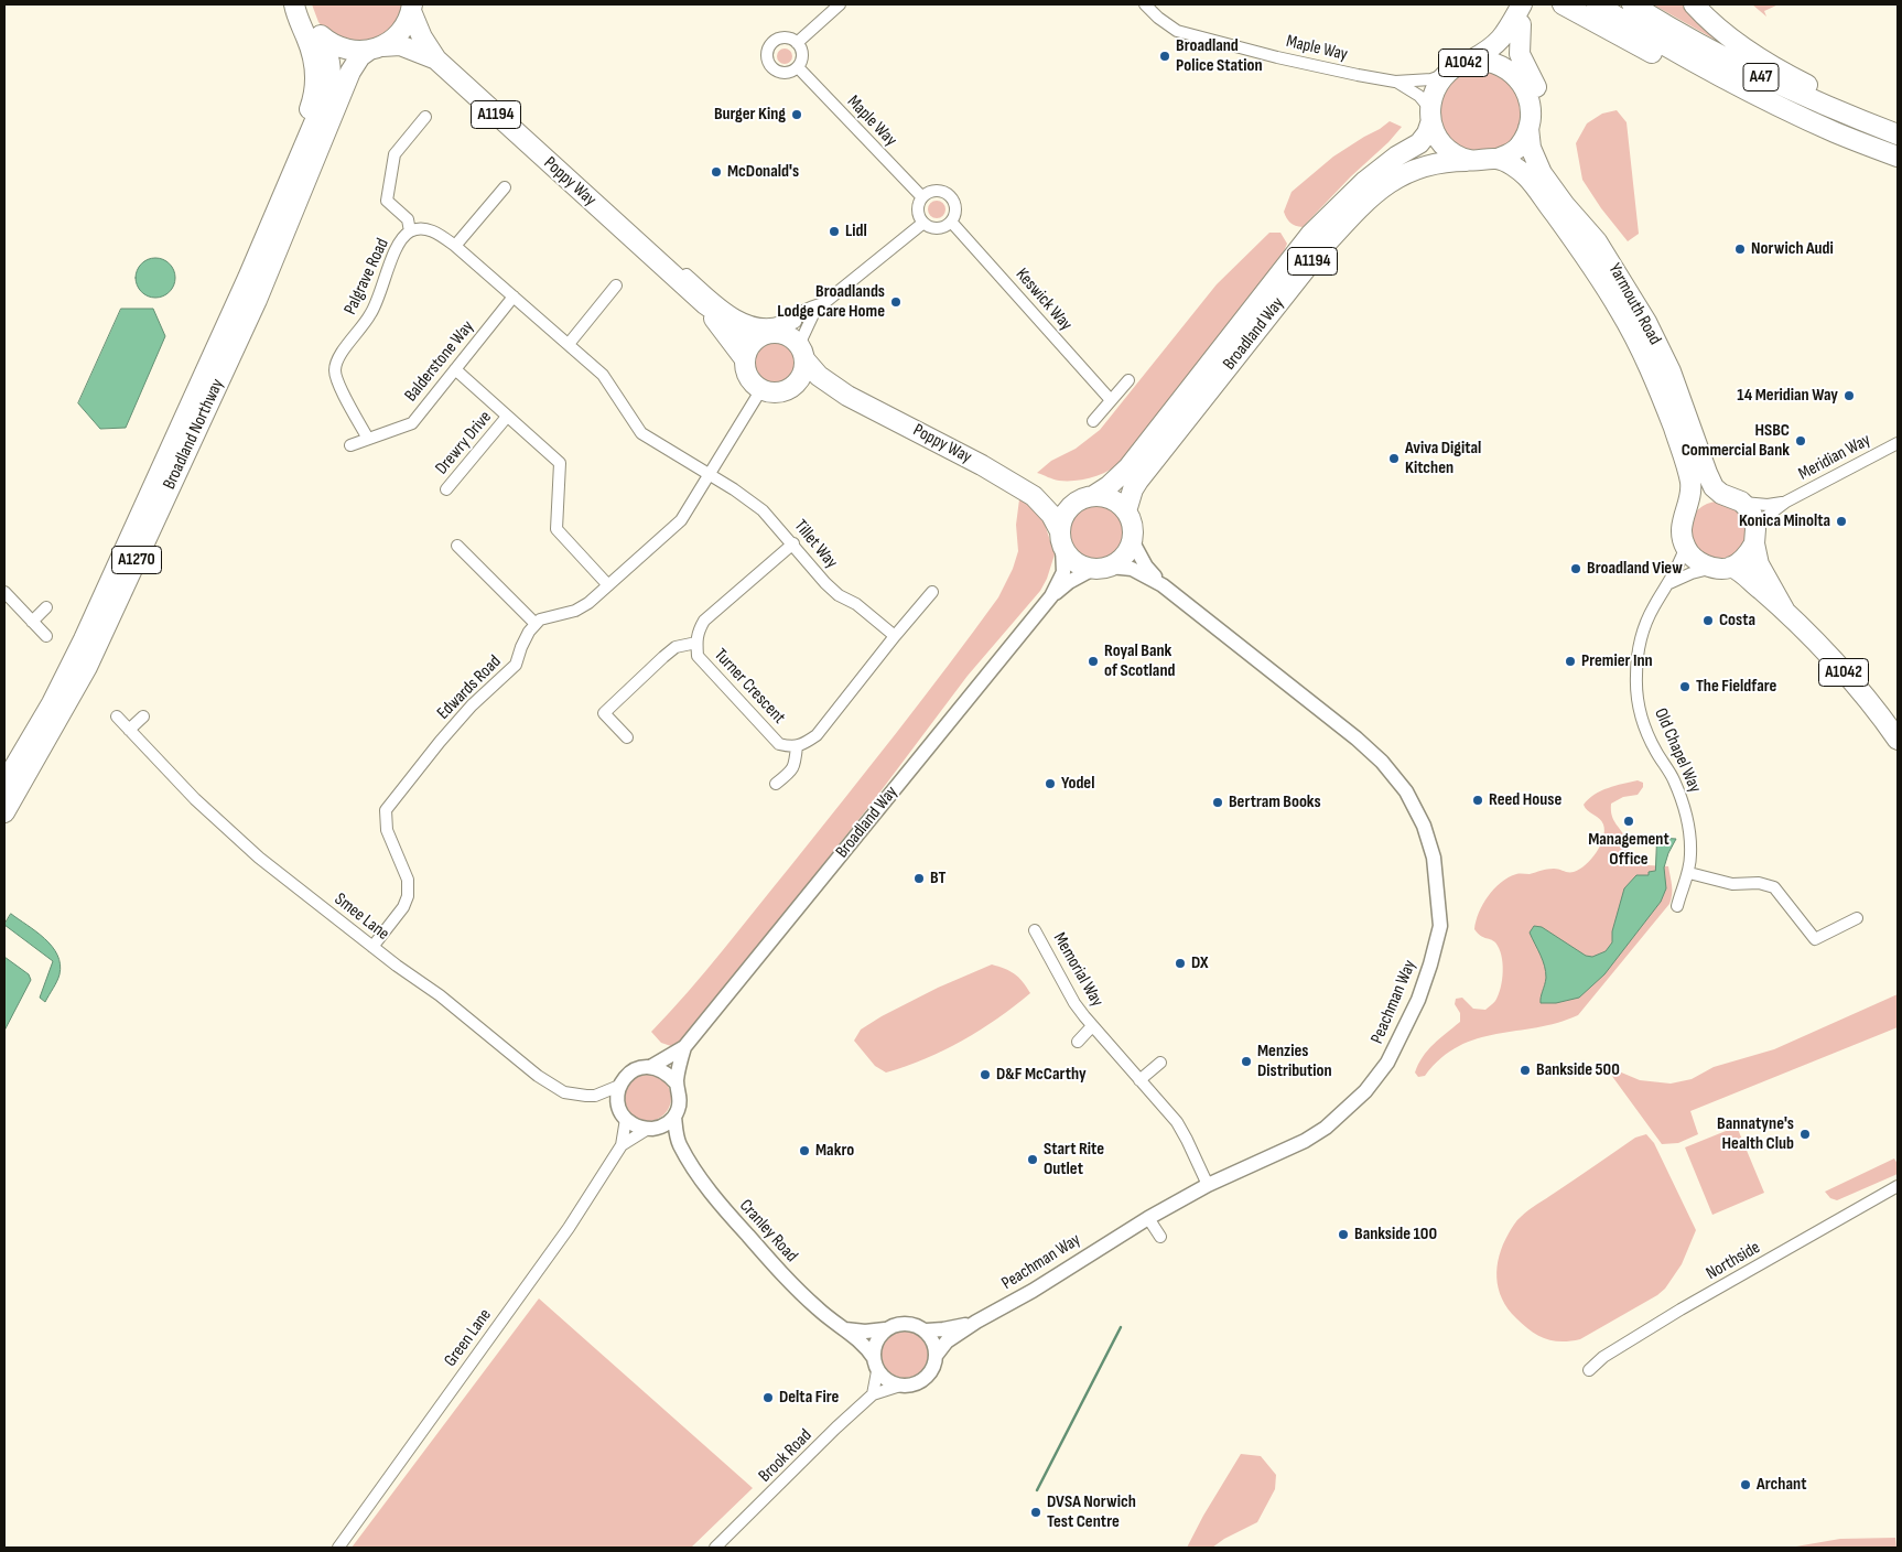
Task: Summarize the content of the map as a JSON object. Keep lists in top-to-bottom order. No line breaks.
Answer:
{"streets":{"highway":["A1042","A47","A1194","Poppy Way","Yarmouth Road","Broadland Way","Broadland Northway","A1270"],"street":["Maple Way","Palgrave Road","Keswick Way","Balderstone Way","Drewry Drive","Meridian Way","Tillet Way","Turner Crescent","Edwards Road","Old Chapel Way","Smee Lane","Memorial Way","Peachman Way","Cranley Road","Northside","Green Lane","Brook Road"]},"crossings":[["Maple Way","A1042"],["Maple Way","Keswick Way"],["Maple Way","Yarmouth Road"],["Maple Way","Broadland Way"],["A1042","Yarmouth Road"],["A1042","Broadland Way"],["A1042","Meridian Way"],["A1042","Old Chapel Way"],["Poppy Way","Broadland Way"],["Poppy Way","Broadland Northway"],["Poppy Way","Peachman Way"],["Palgrave Road","Balderstone Way"],["Palgrave Road","Tillet Way"],["Yarmouth Road","Broadland Way"],["Yarmouth Road","Meridian Way"],["Yarmouth Road","Old Chapel Way"],["Broadland Way","Smee Lane"],["Broadland Way","Peachman Way"],["Broadland Way","Cranley Road"],["Broadland Way","Green Lane"],["Balderstone Way","Drewry Drive"],["Meridian Way","Old Chapel Way"],["Tillet Way","Turner Crescent"],["Edwards Road","Smee Lane"],["Smee Lane","Cranley Road"],["Smee Lane","Green Lane"],["Memorial Way","Peachman Way"],["Peachman Way","Cranley Road"],["Peachman Way","Brook Road"],["Cranley Road","Green Lane"],["Cranley Road","Brook Road"]],"places":["Broadland Police Station","Burger King","McDonald's","Lidl","Norwich Audi","Broadlands Lodge Care Home","14 Meridian Way","HSBC Commercial Bank","Aviva Digital Kitchen","Konica Minolta","Broadland View","Costa","Royal Bank of Scotland","Premier Inn","The Fieldfare","Yodel","Reed House","Bertram Books","Management Office","BT","DX","Menzies Distribution","Bankside 500","D&F McCarthy","Bannatyne's Health Club","Makro","Start Rite Outlet","Bankside 100","Delta Fire","Archant","DVSA Norwich Test Centre"]}
